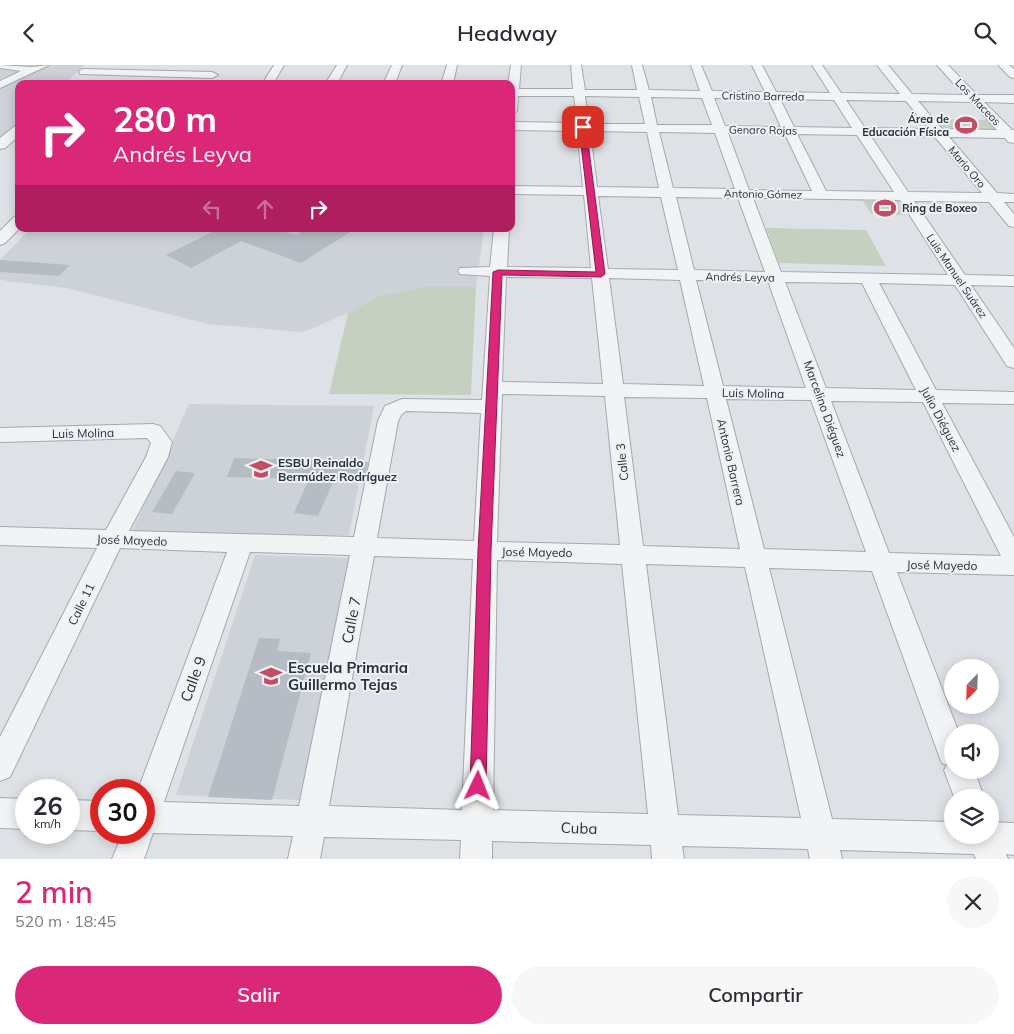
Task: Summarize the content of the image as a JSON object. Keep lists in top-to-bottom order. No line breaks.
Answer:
{"streets":{"street":["Cristino Barreda","Los Maceos","Genaro Rojas","Mario Oro","Antonio Gómez","Luis Manuel Suárez","Andrés Leyva","Luis Molina","Marcelino Diéguez","Julio Diéguez","Calle 3","Antonio Barrera","José Mayedo","Calle 11","Calle 7","Calle 9","Cuba"]},"crossings":[["Cristino Barreda","Los Maceos"],["Cristino Barreda","Mario Oro"],["Cristino Barreda","Luis Manuel Suárez"],["Cristino Barreda","Marcelino Diéguez"],["Cristino Barreda","Calle 3"],["Cristino Barreda","Antonio Barrera"],["Los Maceos","Genaro Rojas"],["Genaro Rojas","Mario Oro"],["Genaro Rojas","Luis Manuel Suárez"],["Genaro Rojas","Marcelino Diéguez"],["Genaro Rojas","Calle 3"],["Genaro Rojas","Antonio Barrera"],["Mario Oro","Antonio Gómez"],["Antonio Gómez","Luis Manuel Suárez"],["Antonio Gómez","Marcelino Diéguez"],["Antonio Gómez","Calle 3"],["Antonio Gómez","Antonio Barrera"],["Luis Manuel Suárez","Andrés Leyva"],["Andrés Leyva","Marcelino Diéguez"],["Andrés Leyva","Julio Diéguez"],["Andrés Leyva","Calle 3"],["Andrés Leyva","Antonio Barrera"],["Luis Molina","Marcelino Diéguez"],["Luis Molina","Julio Diéguez"],["Luis Molina","Calle 3"],["Luis Molina","Antonio Barrera"],["Luis Molina","Calle 11"],["Luis Molina","Calle 7"],["Marcelino Diéguez","José Mayedo"],["Calle 3","José Mayedo"],["Calle 3","Cuba"],["Antonio Barrera","José Mayedo"],["Antonio Barrera","Cuba"],["José Mayedo","Calle 11"],["José Mayedo","Calle 7"],["José Mayedo","Calle 9"],["Calle 7","Cuba"]],"places":{"sports":["Área de Educación Física","Ring de Boxeo"],"school or university":["ESBU Reinaldo Bermúdez Rodríguez","Escuela Primaria Guillermo Tejas"]},"north":"bottom left","page":{"header":"Headway","turn":["280 m","Andrés Leyva"],"speed":"26 km/h","limit":"30","heading":["2 min","520 m · 18:45"],"buttons":["Salir","Compartir"]}}
